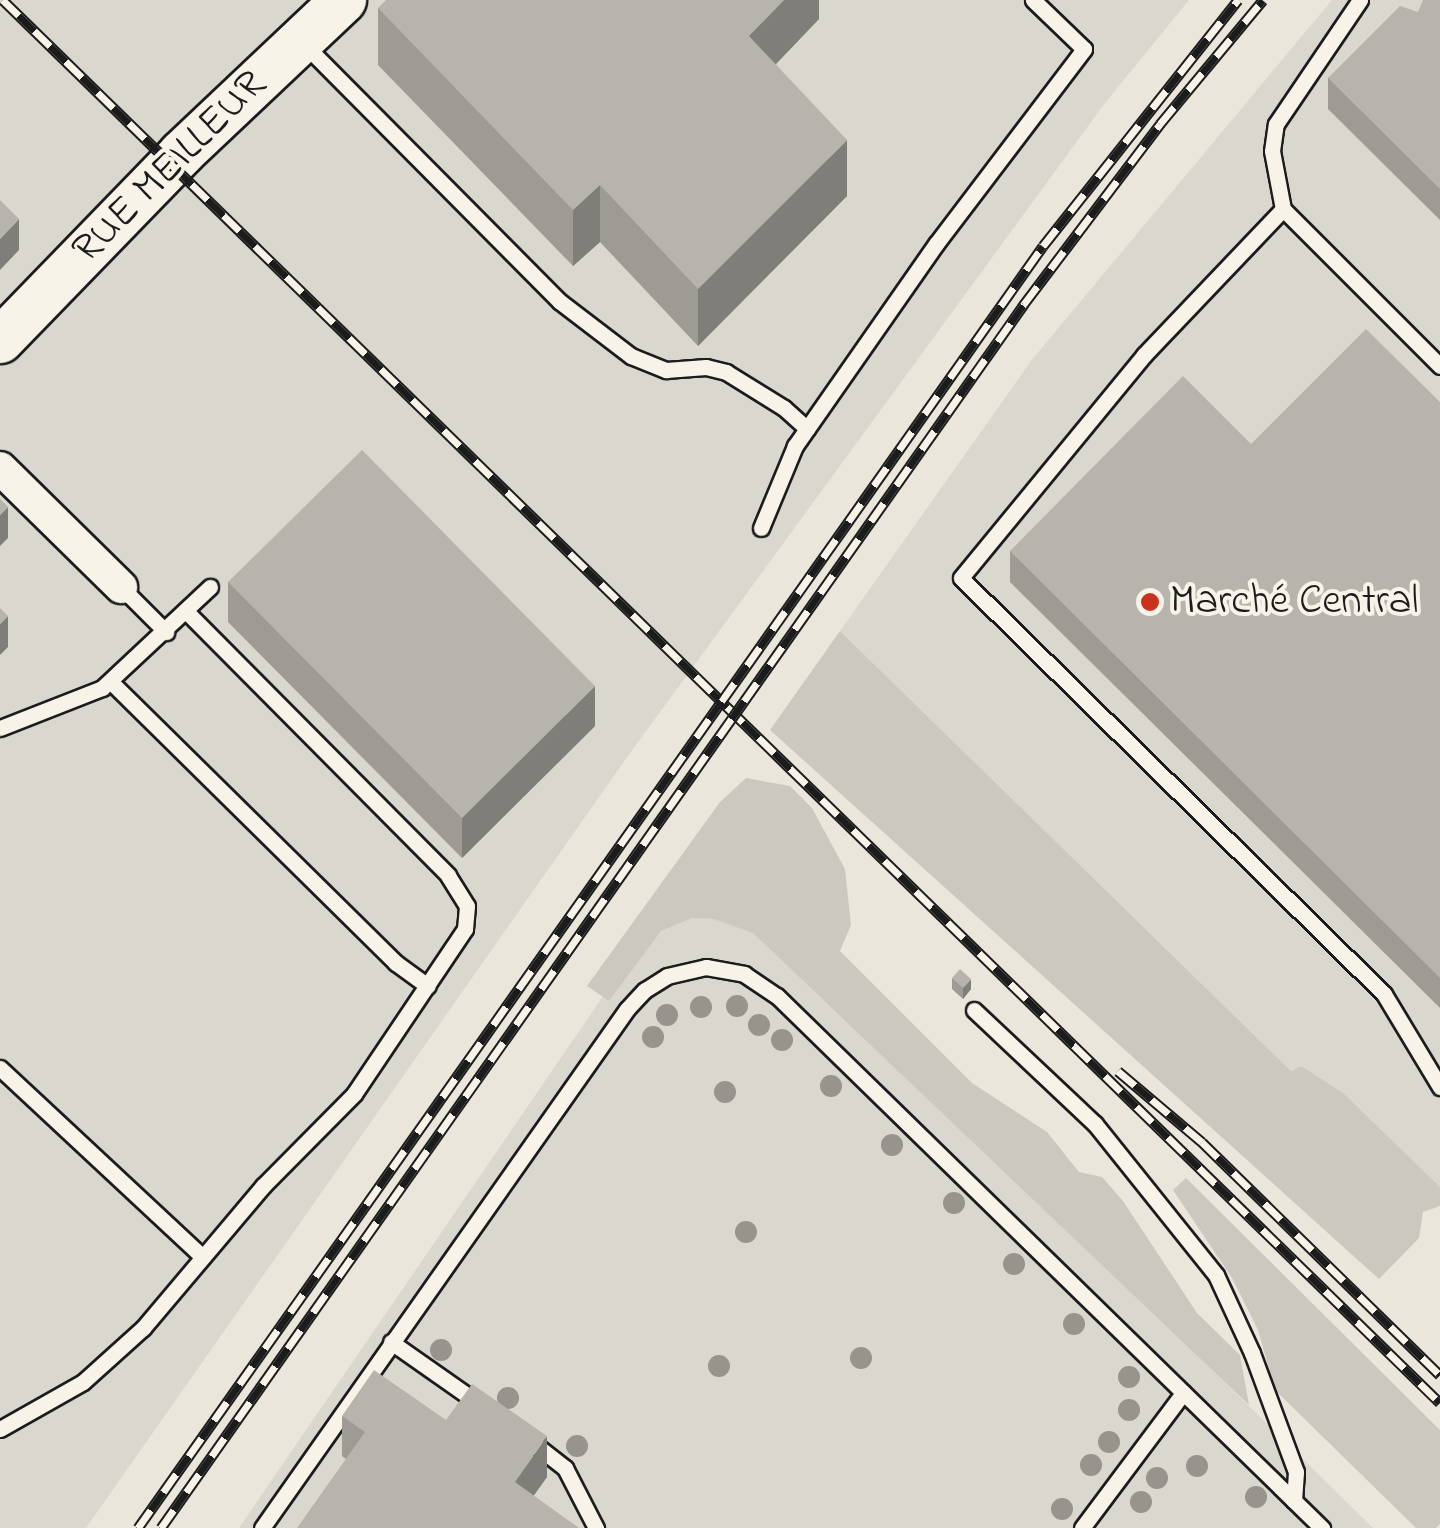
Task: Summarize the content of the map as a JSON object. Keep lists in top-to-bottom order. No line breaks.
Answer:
{"streets":{"street":["RUE MEILLEUR"]},"places":["Marché Central"]}
